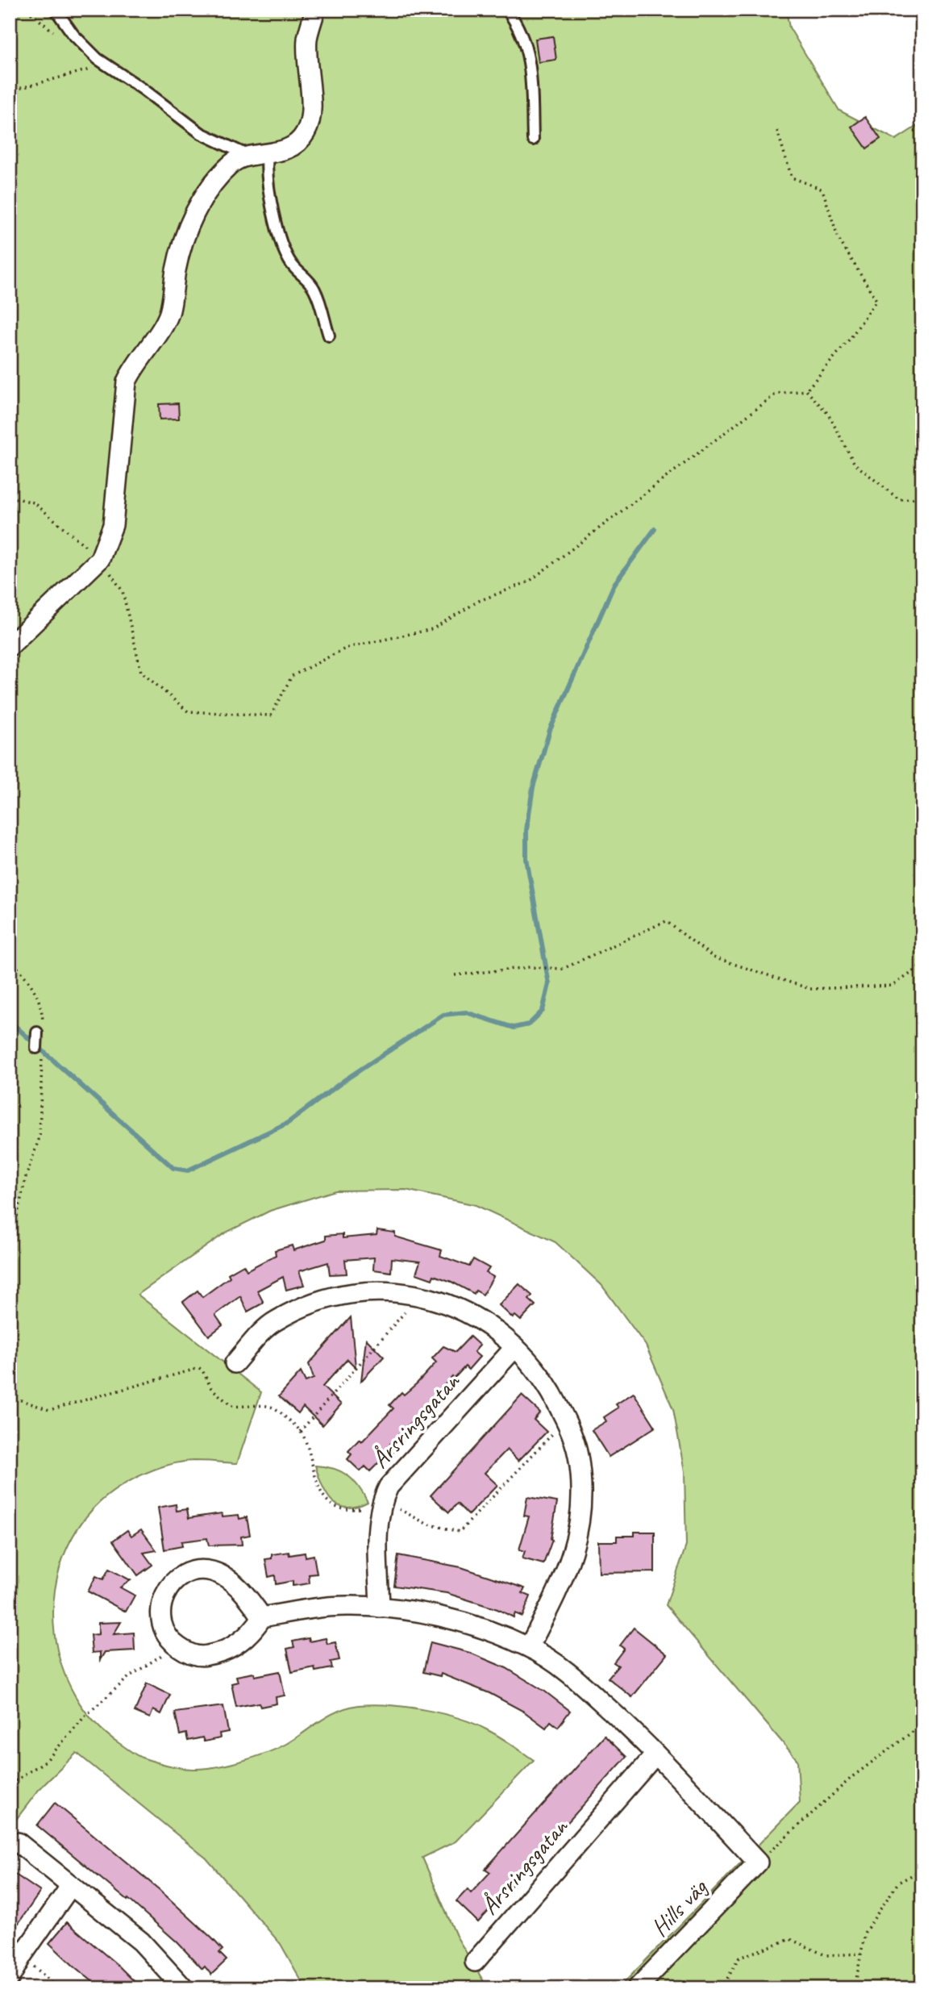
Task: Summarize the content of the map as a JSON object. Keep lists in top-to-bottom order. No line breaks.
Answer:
{"streets":{"street":["Årsringsgatan","Hills väg"]}}
